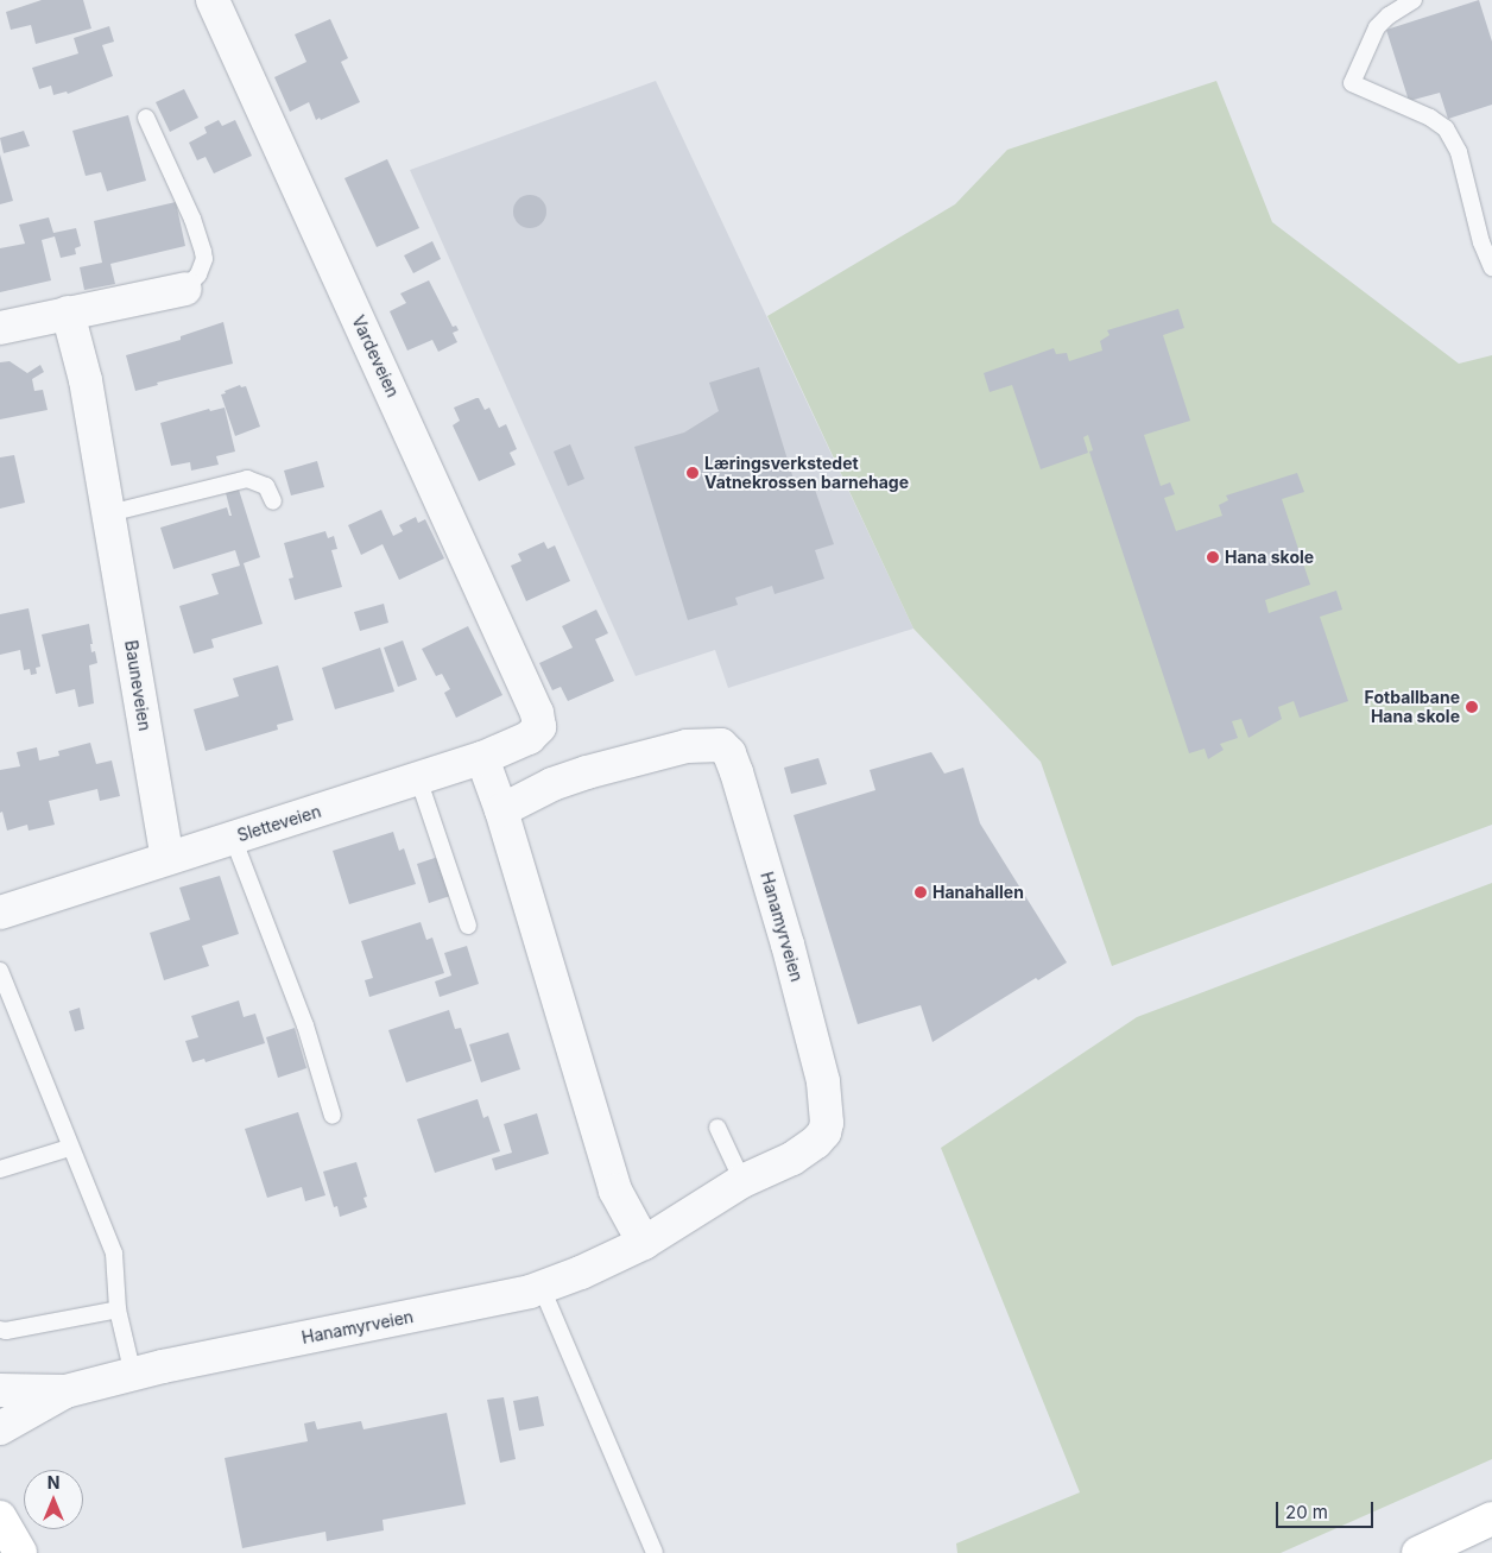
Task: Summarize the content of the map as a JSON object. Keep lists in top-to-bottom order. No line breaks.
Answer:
{"streets":{"street":["Vardeveien","Bauneveien","Sletteveien","Hanamyrveien"]},"crossings":[["Vardeveien","Sletteveien"],["Bauneveien","Sletteveien"]],"places":["Læringsverkstedet Vatnekrossen barnehage","Hana skole","Fotballbane Hana skole","Hanahallen"],"scale_bar":"20 m","north":"top"}
